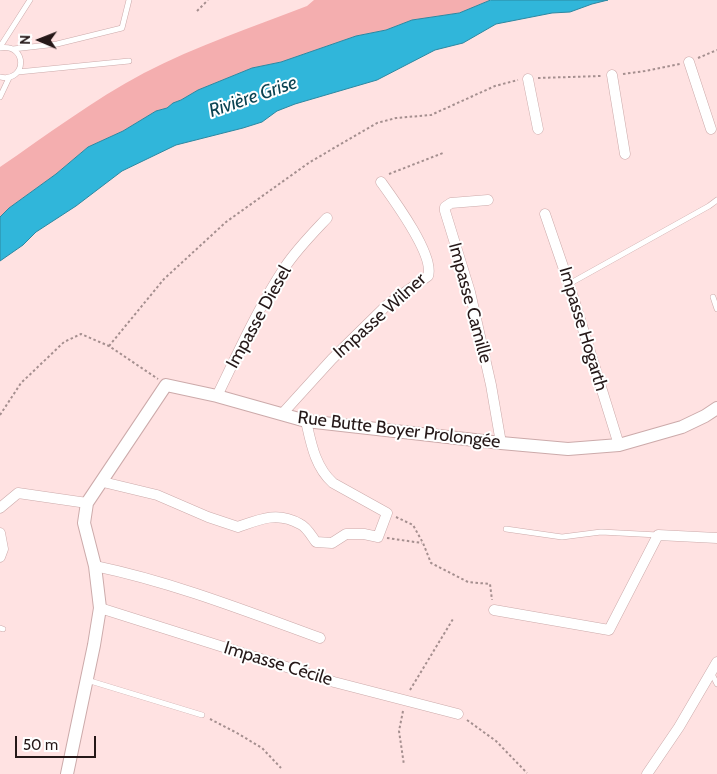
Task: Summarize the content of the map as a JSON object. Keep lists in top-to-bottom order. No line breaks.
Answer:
{"streets":{"street":["Impasse Camille","Impasse Wilner","Impasse Diesel","Impasse Hogarth","Rue Butte Boyer Prolongée","Impasse Cécile"]},"crossings":[["Impasse Camille","Rue Butte Boyer Prolongée"],["Impasse Wilner","Rue Butte Boyer Prolongée"],["Impasse Diesel","Rue Butte Boyer Prolongée"],["Impasse Hogarth","Rue Butte Boyer Prolongée"]],"water":["Rivière Grise"],"scale_bar":"50 m","north":"left"}
